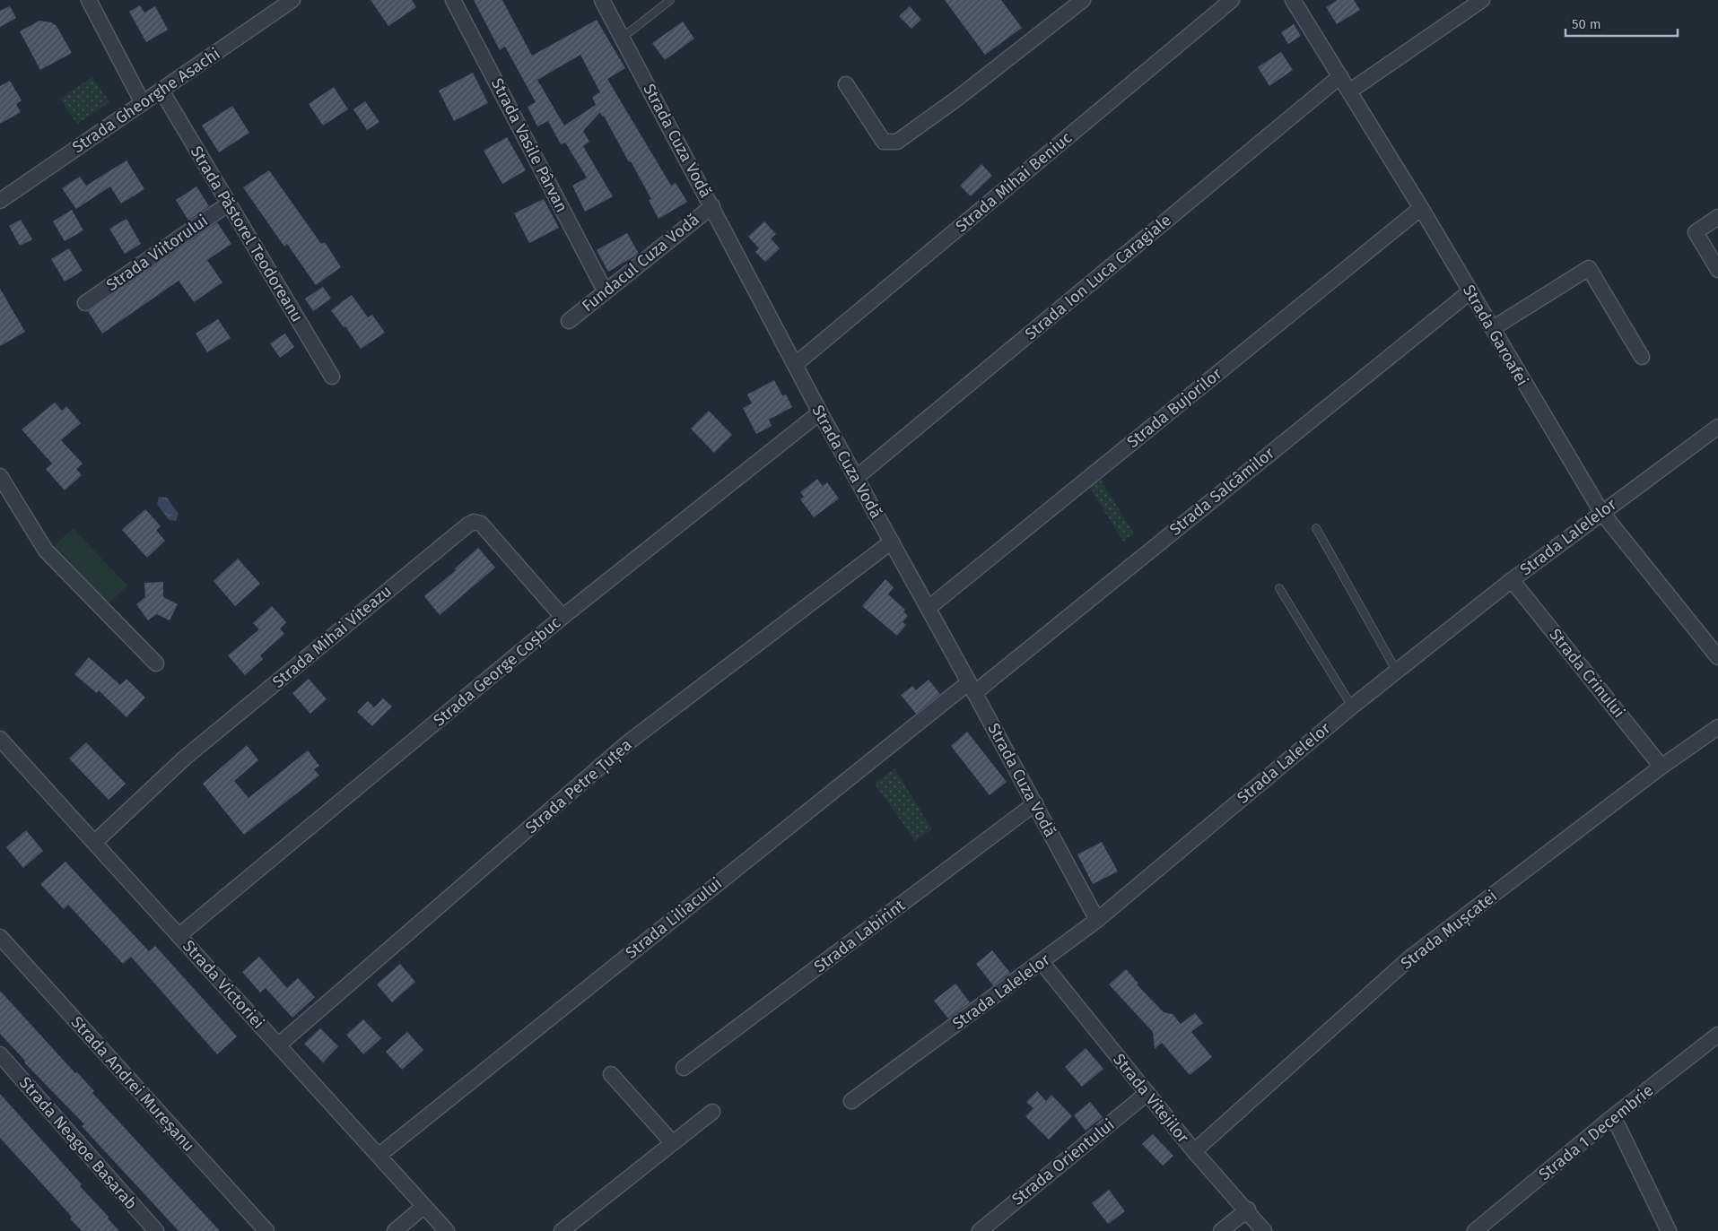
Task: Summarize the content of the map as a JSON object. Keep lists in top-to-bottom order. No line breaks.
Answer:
{"streets":{"street":["Strada Gheorghe Asachi","Strada Cuza Vodă","Strada Vasile Pârvan","Strada Mihai Beniuc","Strada Păstorel Teodoreanu","Strada Viitorului","Fundacul Cuza Vodă","Strada Ion Luca Caragiale","Strada Garoafei","Strada Bujorilor","Strada Salcâmilor","Strada Lalelelor","Strada Mihai Viteazu","Strada George Coșbuc","Strada Crinului","Strada Petre Țuțea","Strada Liliacului","Strada Mușcatei","Strada Labirint","Strada Victoriei","Strada Andrei Mureșanu","Strada Vitejilor","Strada 1 Decembrie","Strada Neagoe Basarab","Strada Orientului"]},"crossings":[["Strada Gheorghe Asachi","Strada Păstorel Teodoreanu"],["Strada Cuza Vodă","Strada Mihai Beniuc"],["Strada Cuza Vodă","Fundacul Cuza Vodă"],["Strada Cuza Vodă","Strada Ion Luca Caragiale"],["Strada Cuza Vodă","Strada Bujorilor"],["Strada Cuza Vodă","Strada Salcâmilor"],["Strada Cuza Vodă","Strada Lalelelor"],["Strada Cuza Vodă","Strada George Coșbuc"],["Strada Cuza Vodă","Strada Petre Țuțea"],["Strada Cuza Vodă","Strada Liliacului"],["Strada Cuza Vodă","Strada Labirint"],["Strada Vasile Pârvan","Fundacul Cuza Vodă"],["Strada Păstorel Teodoreanu","Strada Viitorului"],["Strada Ion Luca Caragiale","Strada Garoafei"],["Strada Garoafei","Strada Bujorilor"],["Strada Garoafei","Strada Salcâmilor"],["Strada Garoafei","Strada Lalelelor"],["Strada Salcâmilor","Strada Liliacului"],["Strada Lalelelor","Strada Crinului"],["Strada Lalelelor","Strada Vitejilor"],["Strada Mihai Viteazu","Strada George Coșbuc"],["Strada Mihai Viteazu","Strada Victoriei"],["Strada George Coșbuc","Strada Victoriei"],["Strada Crinului","Strada Mușcatei"],["Strada Petre Țuțea","Strada Victoriei"],["Strada Liliacului","Strada Victoriei"],["Strada Mușcatei","Strada Vitejilor"],["Strada Vitejilor","Strada Orientului"]],"scale_bar":"50 m"}
